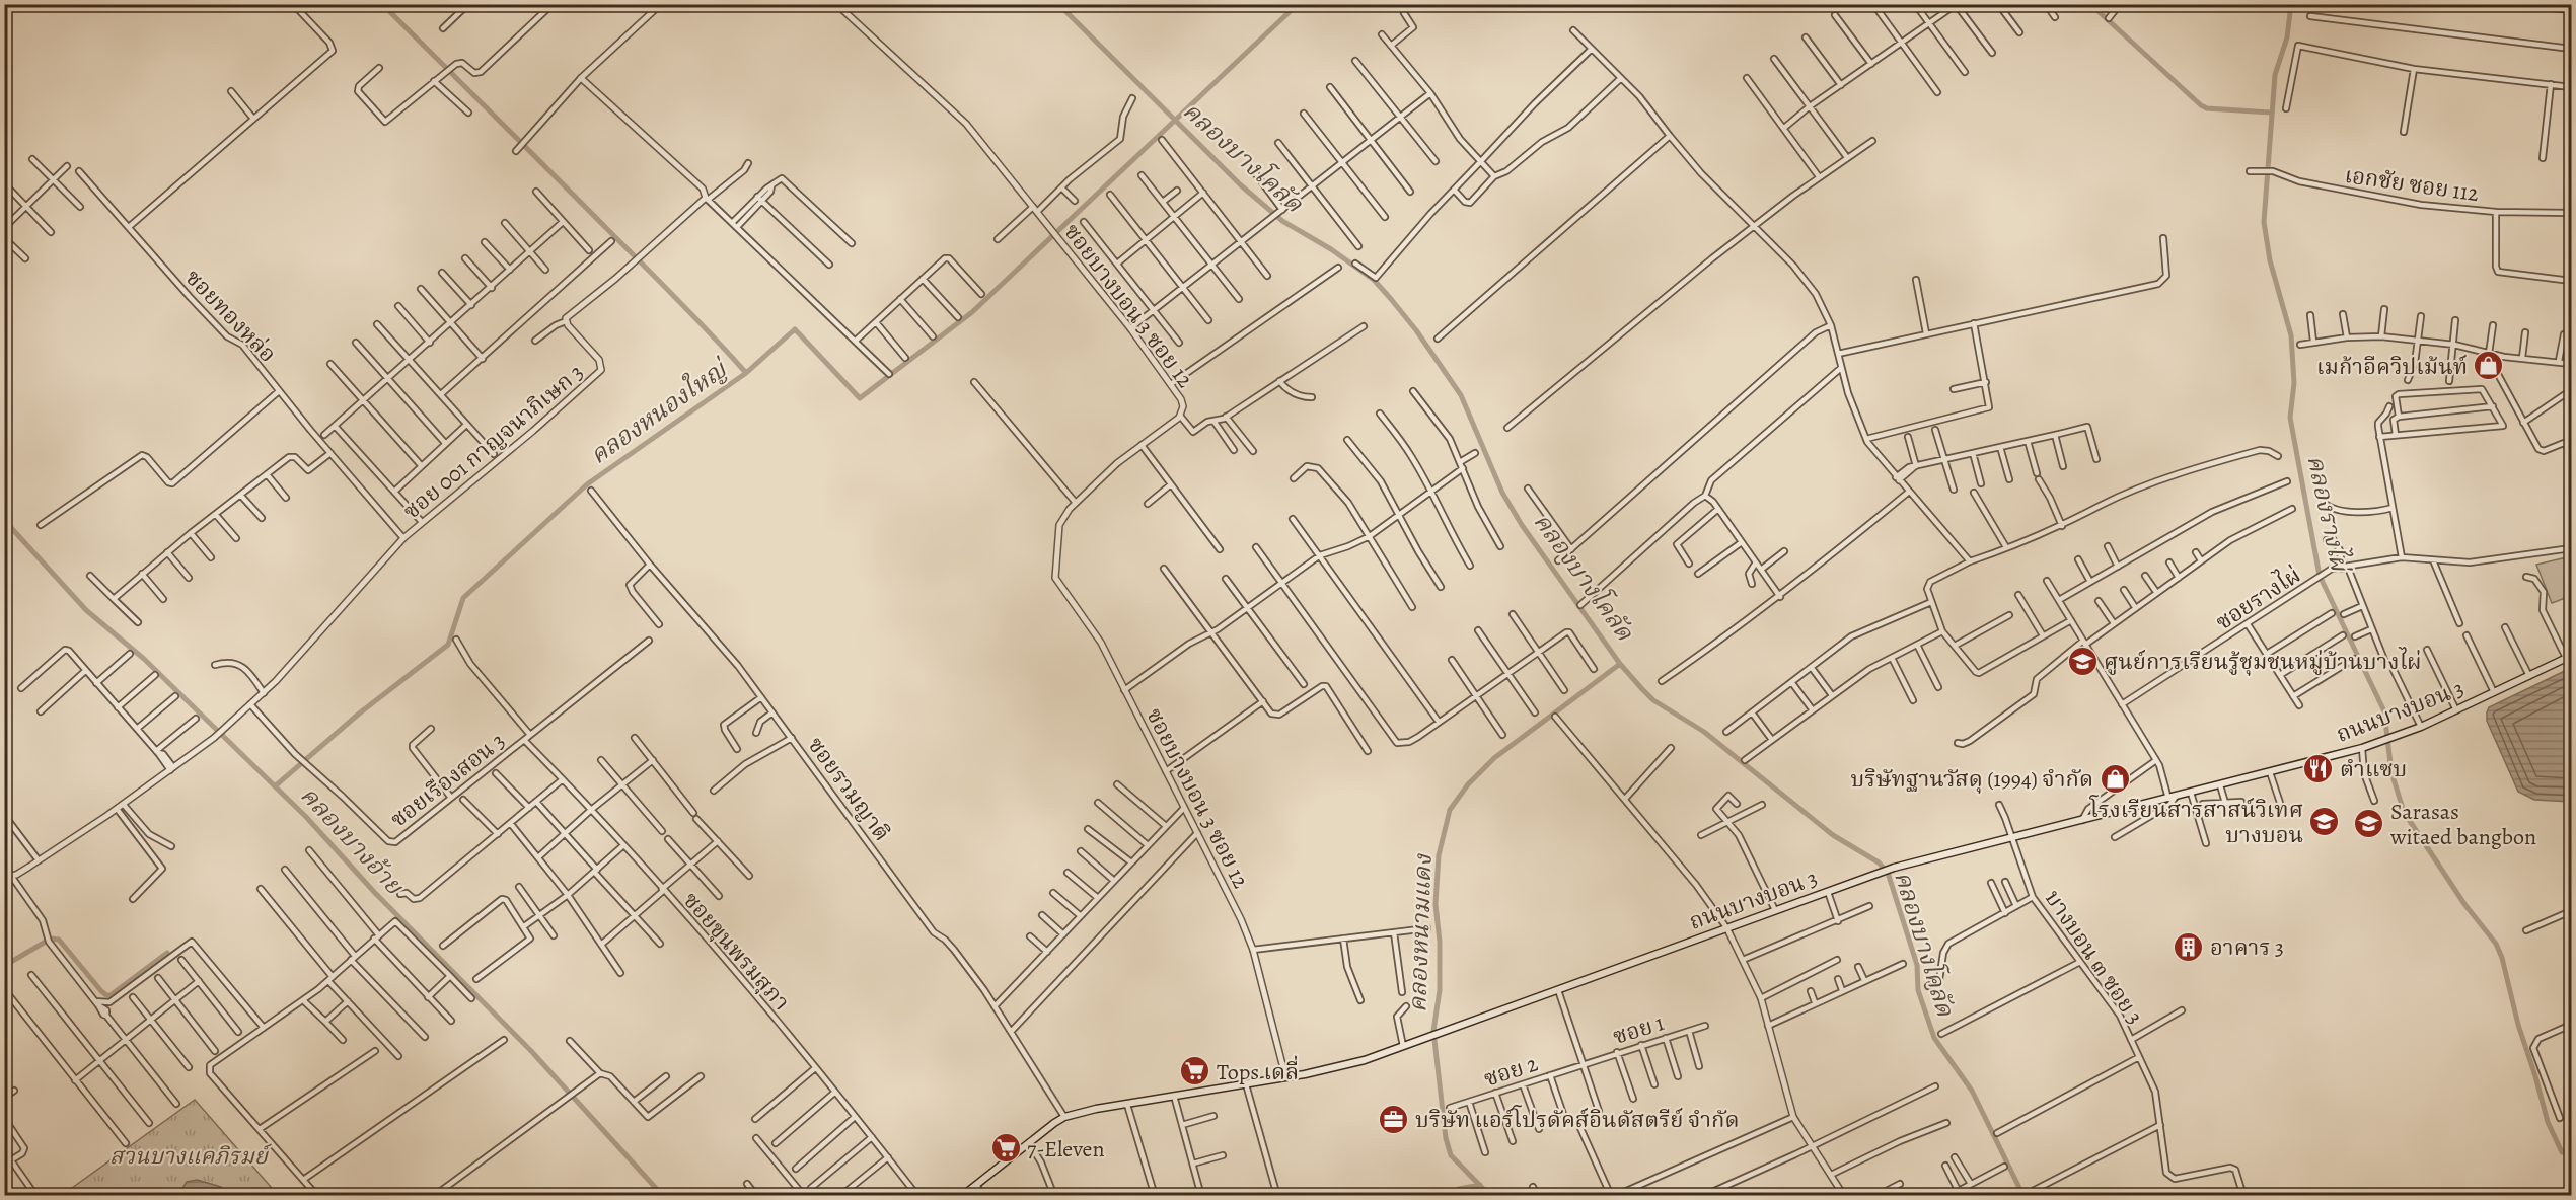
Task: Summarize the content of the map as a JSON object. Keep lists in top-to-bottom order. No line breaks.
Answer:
{"streets":{"main road":["ถนนบางบอน 3"],"street":["เอกชัย ซอย 112","ซอยบางบอน 3 ซอย 12","ซอยทองหล่อ","ซอย 001 กาญจนาภิเษก 3","ซอยรางไผ่","ซอยเรืองสอน 3","ซอยรวมญาติ","ซอยขุนพรมสุภา","บางบอน ๓ ซอย 3","ซอย 1","ซอย 2"]},"crossings":[["ซอยบางบอน 3 ซอย 12","ถนนบางบอน 3"],["ซอยทองหล่อ","ซอย 001 กาญจนาภิเษก 3"],["ซอย 001 กาญจนาภิเษก 3","ซอยเรืองสอน 3"],["ถนนบางบอน 3","ซอยรวมญาติ"],["ถนนบางบอน 3","บางบอน ๓ ซอย 3"],["ซอยเรืองสอน 3","ซอยขุนพรมสุภา"],["ซอย 1","ซอย 2"]],"water":["คลองบางโคลัด","คลองหนองใหญ่","คลองรางไผ่","คลองบางอ้าย","คลองหนามแดง"],"parks":["สวนบางแคภิรมย์"],"places":{"shop":["เมก้าอีควิปเม้นท์","บริษัทฐานวัสดุ (1994) จำกัด"],"school or university":["ศูนย์การเรียนรู้ชุมชนหมู่บ้านบางไผ่","โรงเรียนสารสาสน์วิเทศ บางบอน","Sarasas witaed bangbon"],"restaurant":["ตำแซบ"],"building":["อาคาร 3"],"supermarket":["Tops เดลี่","7-Eleven"],"office":["บริษัท แอร์โปรดัคส์อินดัสตรีย์ จำกัด"]}}
